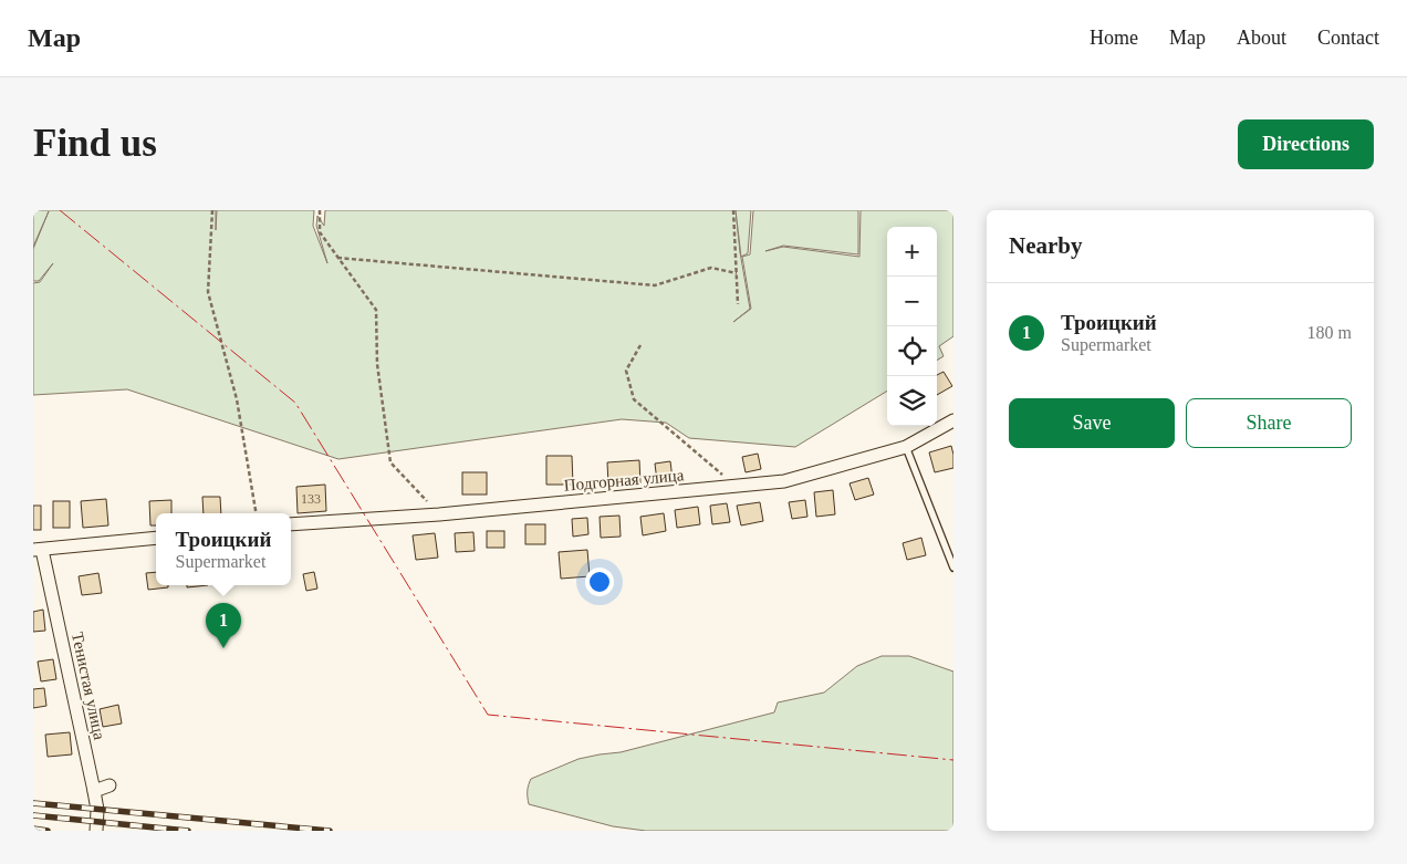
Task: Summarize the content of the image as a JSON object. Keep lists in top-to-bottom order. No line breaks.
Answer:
{"streets":{"street":["Подгорная улица","Тенистая улица"]},"house_numbers":["133"],"page":{"header":"Map","nav":["Home","Map","About","Contact"],"buttons":["Directions",["Save","Share"]],"title":"Find us","heading":"Nearby","map_buttons":["+","−"],"list":[{"mark":"1","name":"Троицкий","note":"Supermarket","value":"180 m"}],"popup":["Троицкий","Supermarket"],"pins":"1"}}
